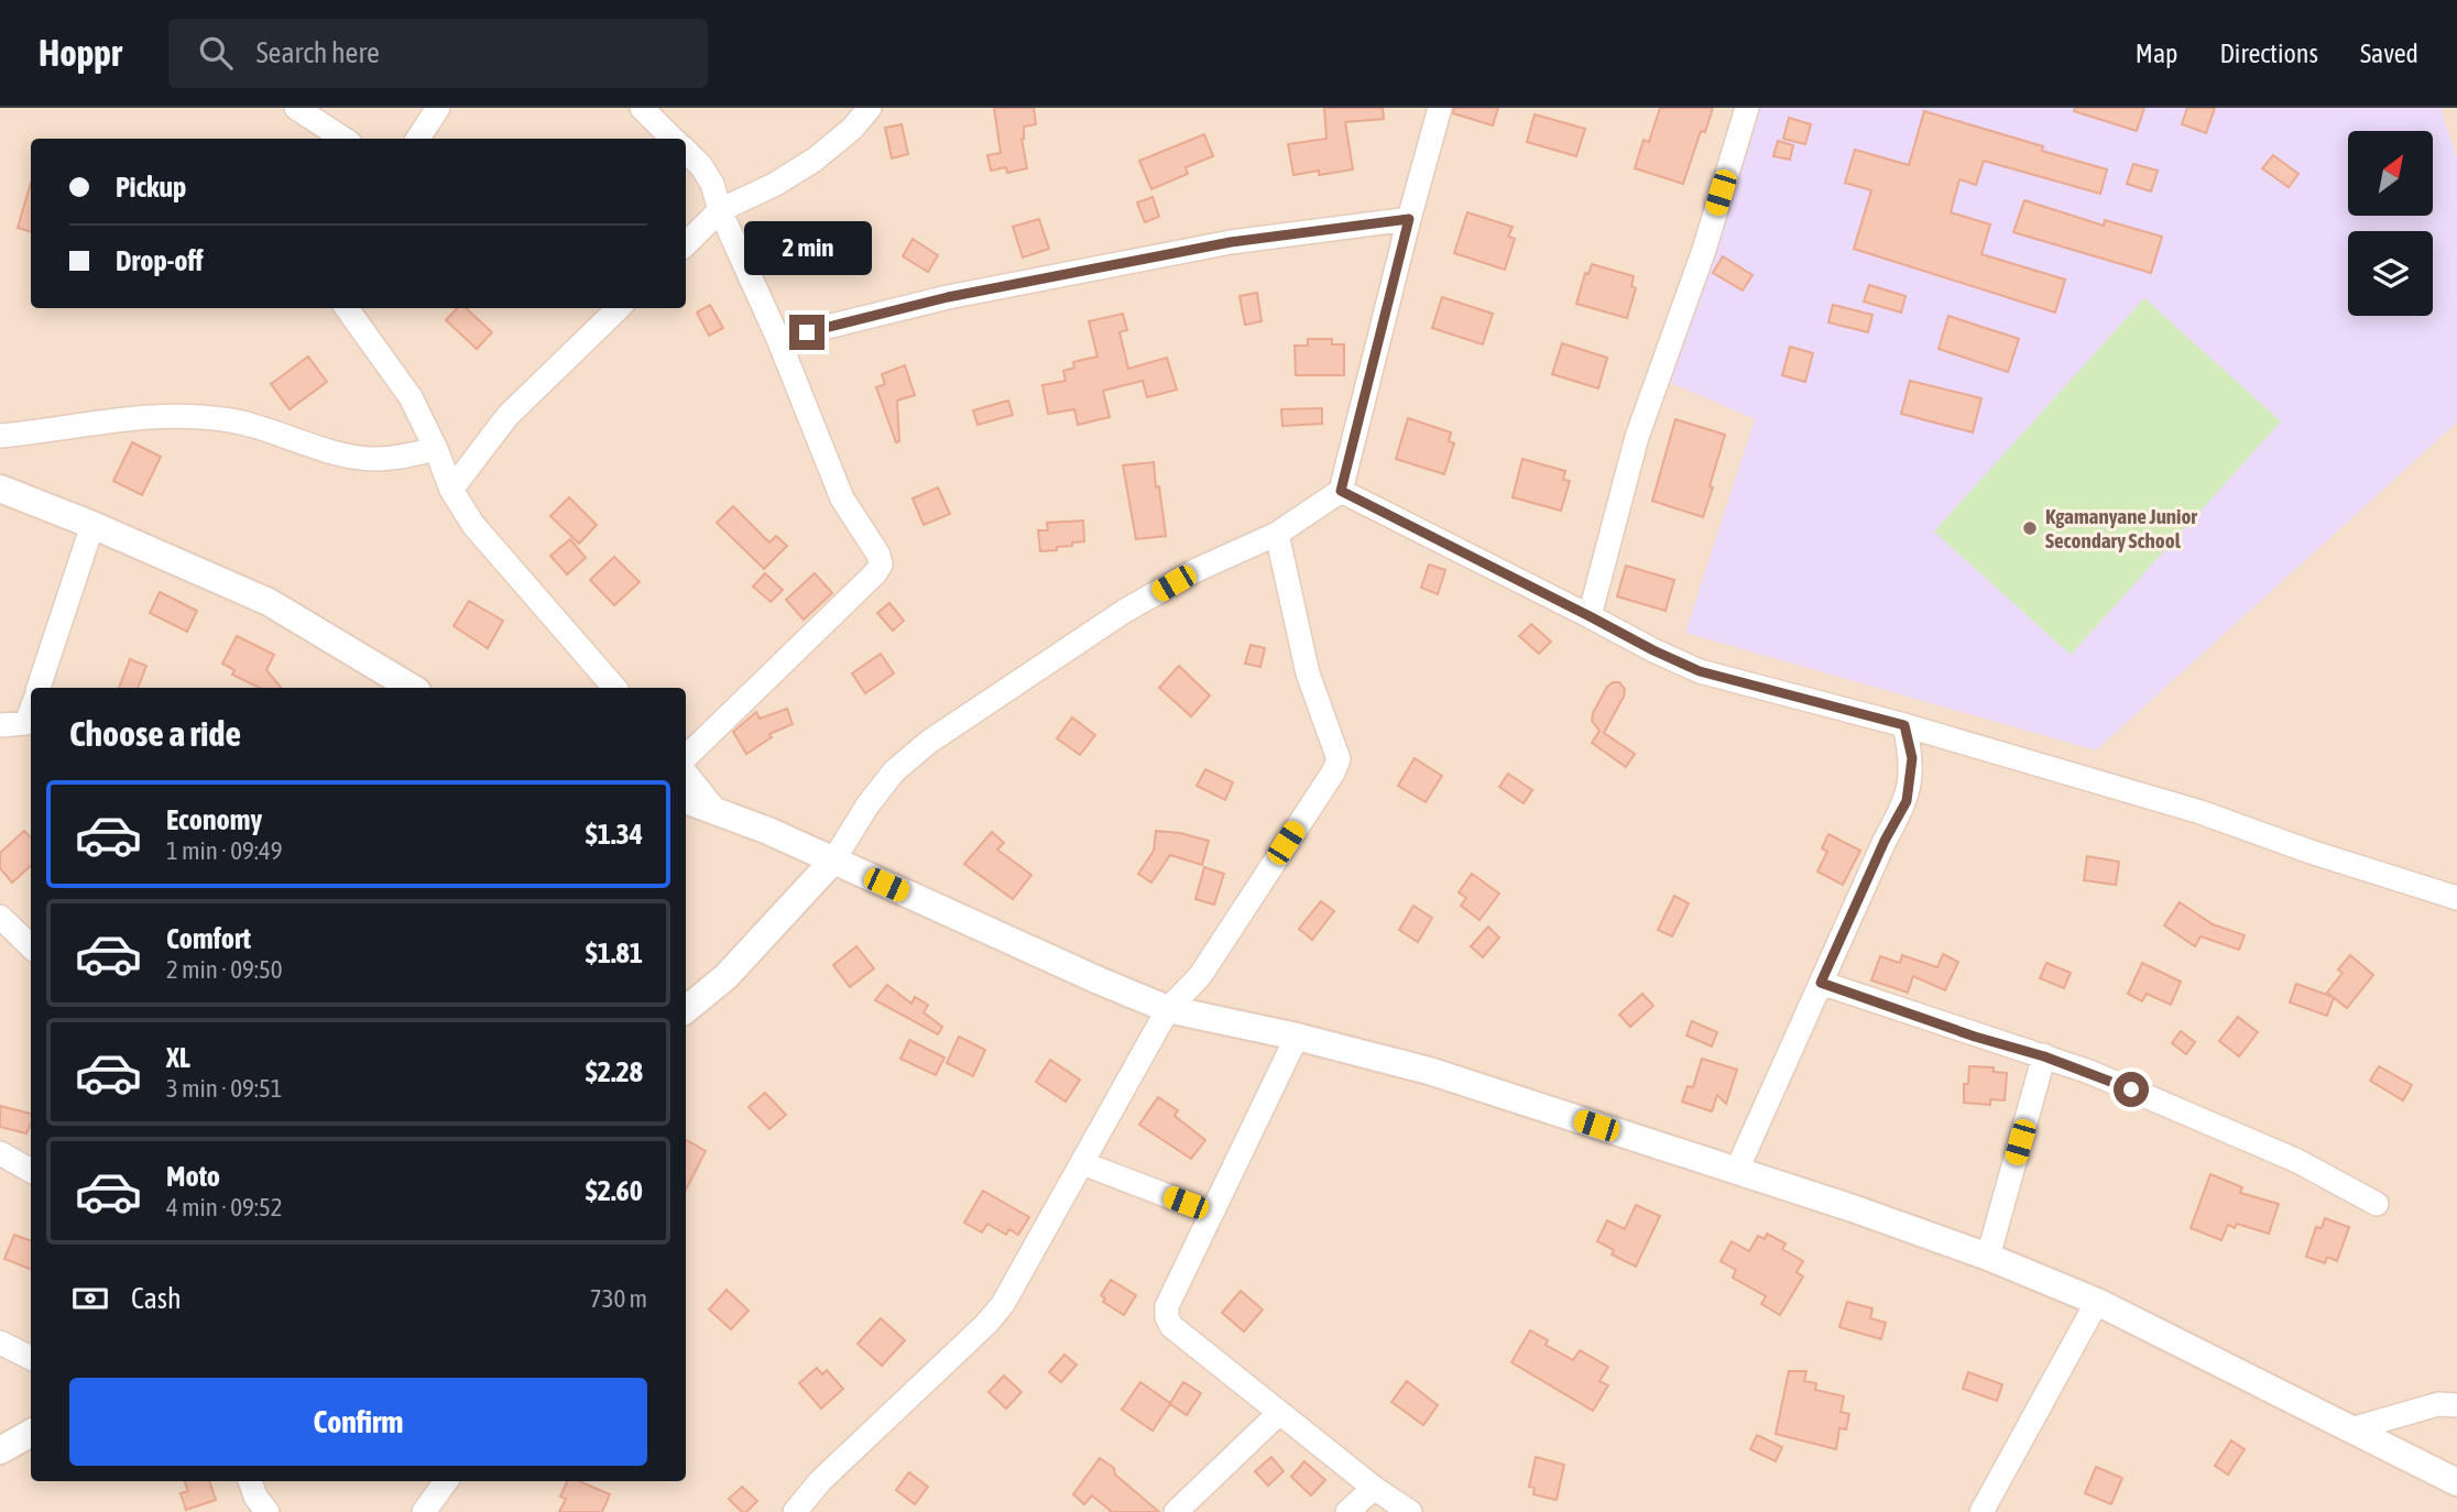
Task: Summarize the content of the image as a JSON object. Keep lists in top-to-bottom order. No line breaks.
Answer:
{"places":["Kgamanyane Junior Secondary School"],"north":"top right","page":{"header":"Hoppr","search":"Search here","nav":["Map","Directions","Saved"],"banner":["Pickup","Drop-off"],"bubble":"2 min","heading":"Choose a ride","list":[{"name":"Economy","note":"1 min · 09:49","value":"$1.34"},{"name":"Comfort","note":"2 min · 09:50","value":"$1.81"},{"name":"XL","note":"3 min · 09:51","value":"$2.28"},{"name":"Moto","note":"4 min · 09:52","value":"$2.60"}],"pay":["Cash","730 m"],"buttons":"Confirm"}}
